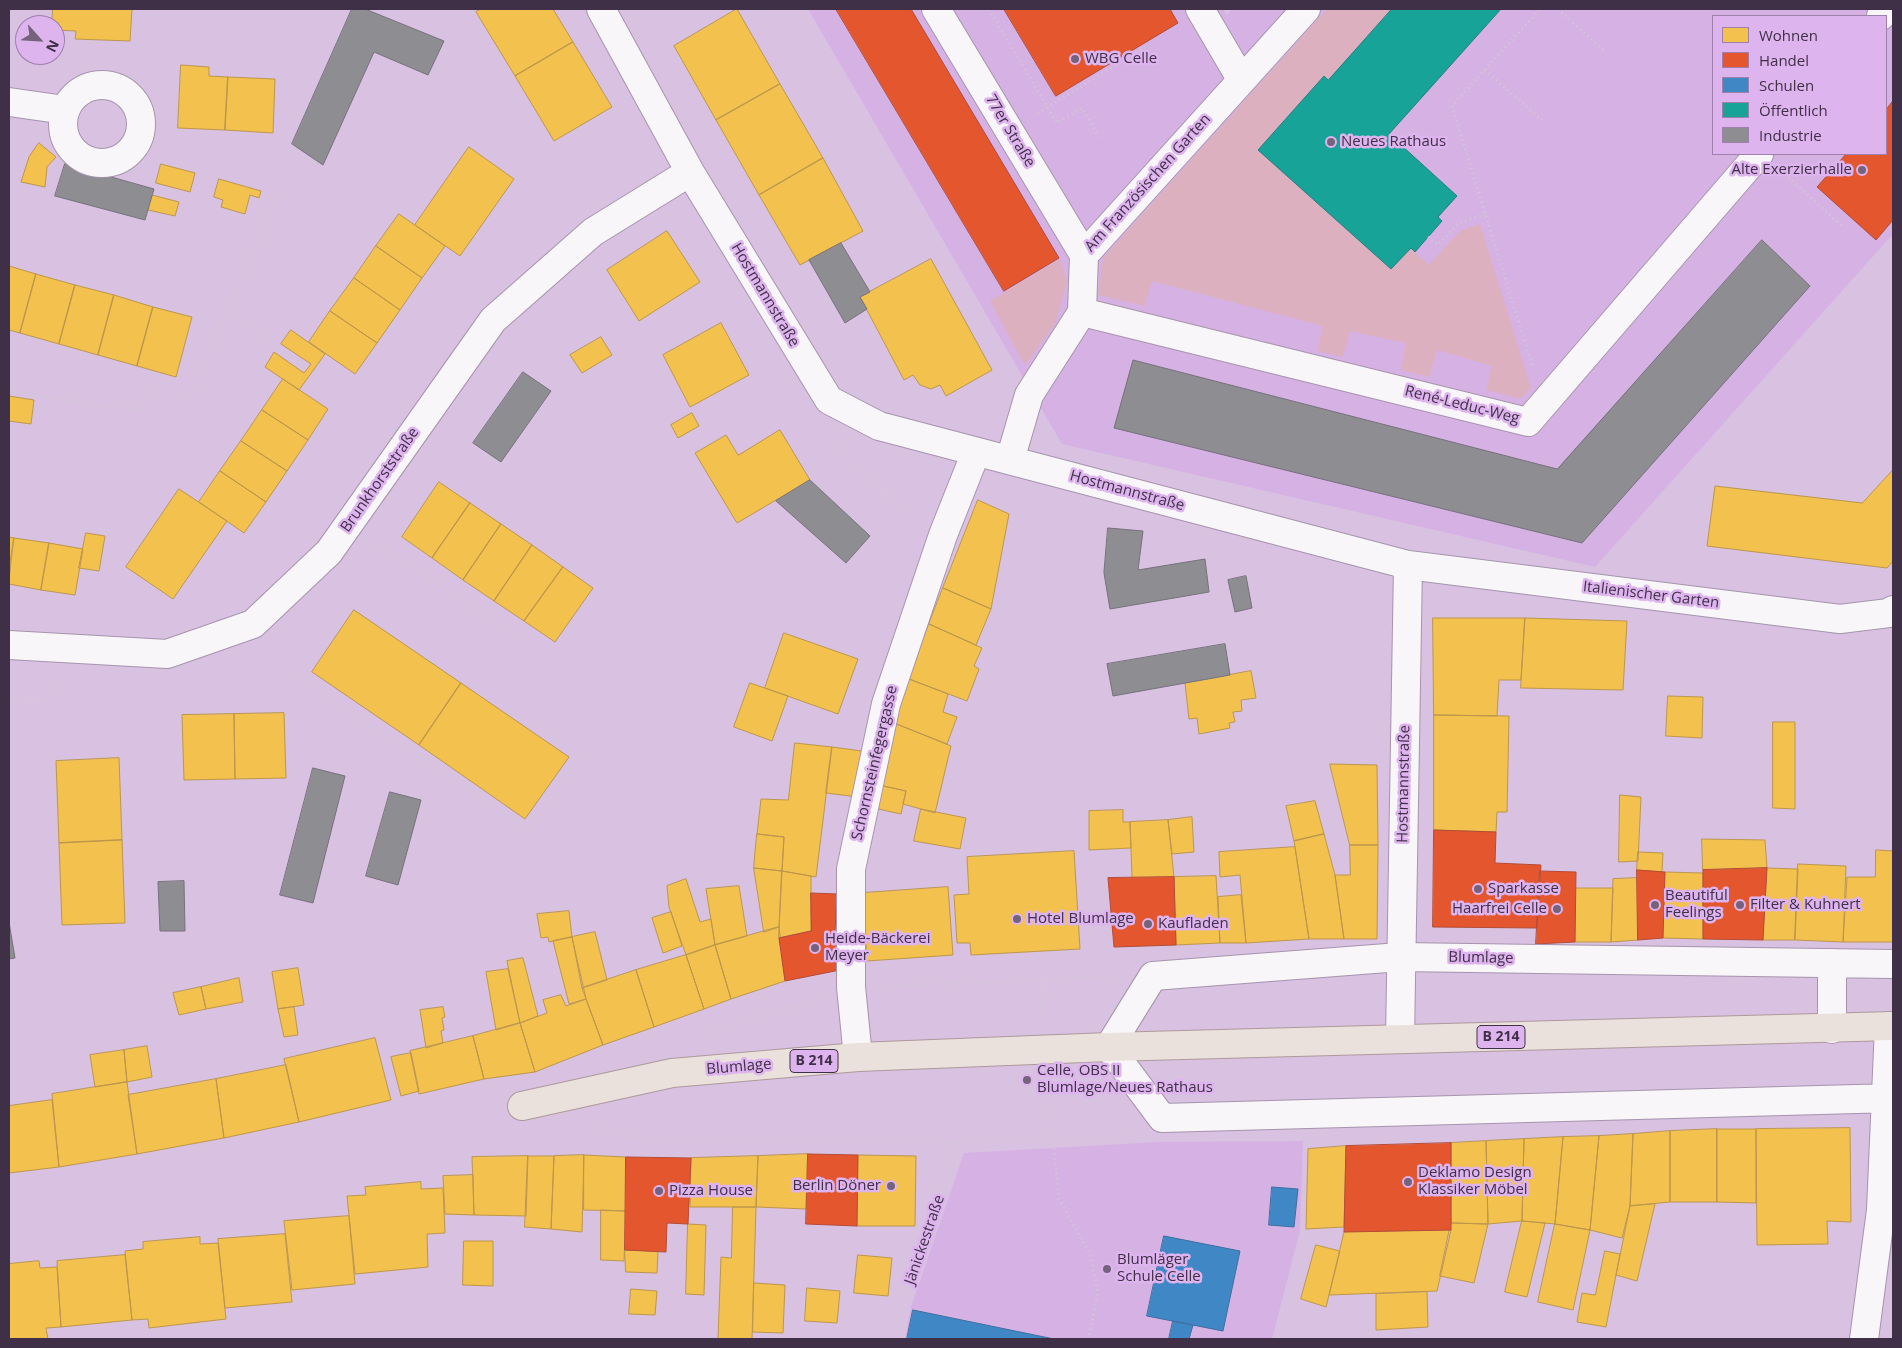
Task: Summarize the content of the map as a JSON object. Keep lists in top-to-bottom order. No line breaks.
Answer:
{"streets":{"main road":["Blumlage","B 214"],"street":["77er Straße","Am Französischen Garten","Hostmannstraße","René-Leduc-Weg","Brunkhorststraße","Italienischer Garten","Schornsteinfegergasse"],"path":["Jänickestraße"]},"crossings":[["77er Straße","Am Französischen Garten"],["Am Französischen Garten","René-Leduc-Weg"],["Hostmannstraße","Brunkhorststraße"],["Hostmannstraße","Italienischer Garten"],["Hostmannstraße","Schornsteinfegergasse"],["Hostmannstraße","Blumlage"],["Schornsteinfegergasse","Blumlage"]],"places":["WBG Celle","Neues Rathaus","Alte Exerzierhalle","Sparkasse","Beautiful Feelings","Filter & Kuhnert","Haarfrei Celle","Hotel Blumlage","Kaufladen","Heide-Bäckerei Meyer","Celle, OBS II Blumlage/Neues Rathaus","Deklamo Design Klassiker Möbel","Berlin Döner","Pizza House","Blumläger Schule Celle"],"legend":["Wohnen","Handel","Schulen","Öffentlich","Industrie"],"north":"bottom right"}
